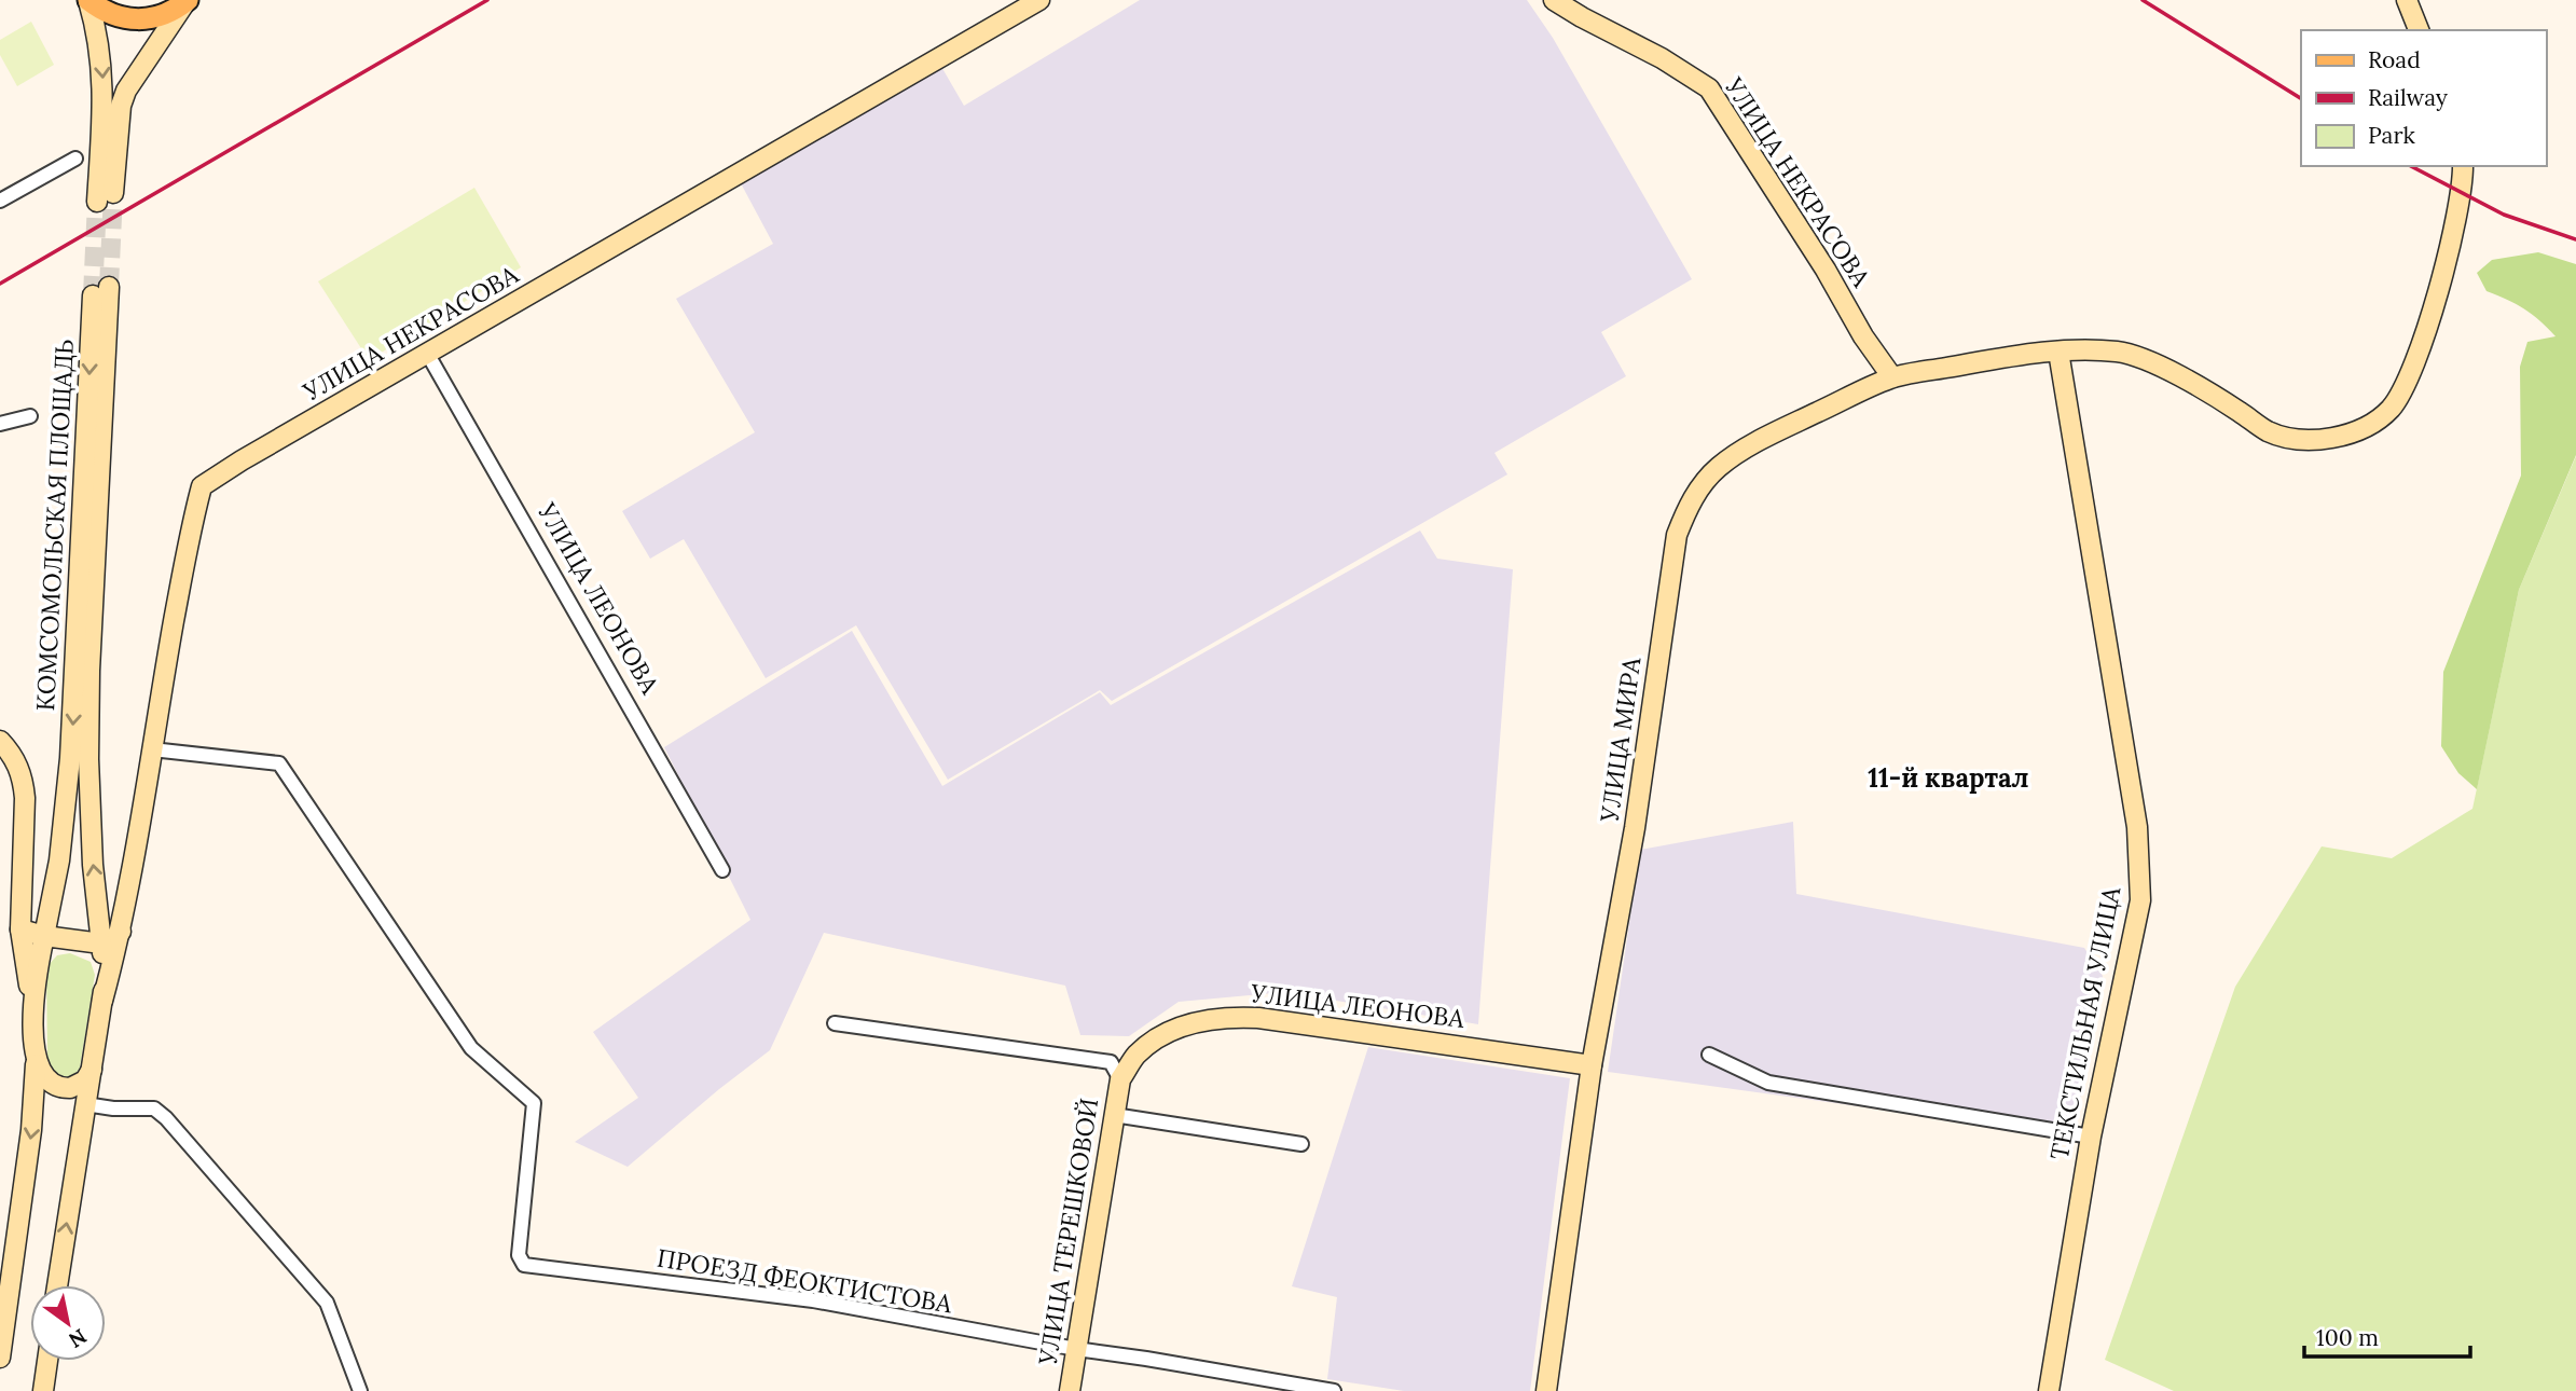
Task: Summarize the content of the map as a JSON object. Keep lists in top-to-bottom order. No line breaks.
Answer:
{"streets":{"street":["УЛИЦА НЕКРАСОВА","КОМСОМОЛЬСКАЯ ПЛОЩАДЬ","УЛИЦА ЛЕОНОВА","УЛИЦА МИРА","ТЕКСТИЛЬНАЯ УЛИЦА","УЛИЦА ТЕРЕШКОВОЙ","ПРОЕЗД ФЕОКТИСТОВА"]},"crossings":[["УЛИЦА НЕКРАСОВА","УЛИЦА ЛЕОНОВА"],["УЛИЦА НЕКРАСОВА","УЛИЦА МИРА"],["УЛИЦА НЕКРАСОВА","ПРОЕЗД ФЕОКТИСТОВА"],["УЛИЦА ЛЕОНОВА","УЛИЦА МИРА"],["УЛИЦА ЛЕОНОВА","УЛИЦА ТЕРЕШКОВОЙ"],["УЛИЦА МИРА","ТЕКСТИЛЬНАЯ УЛИЦА"],["УЛИЦА ТЕРЕШКОВОЙ","ПРОЕЗД ФЕОКТИСТОВА"]],"districts":["11-й квартал"],"legend":["Road","Railway","Park"],"scale_bar":"100 m","north":"bottom right"}
